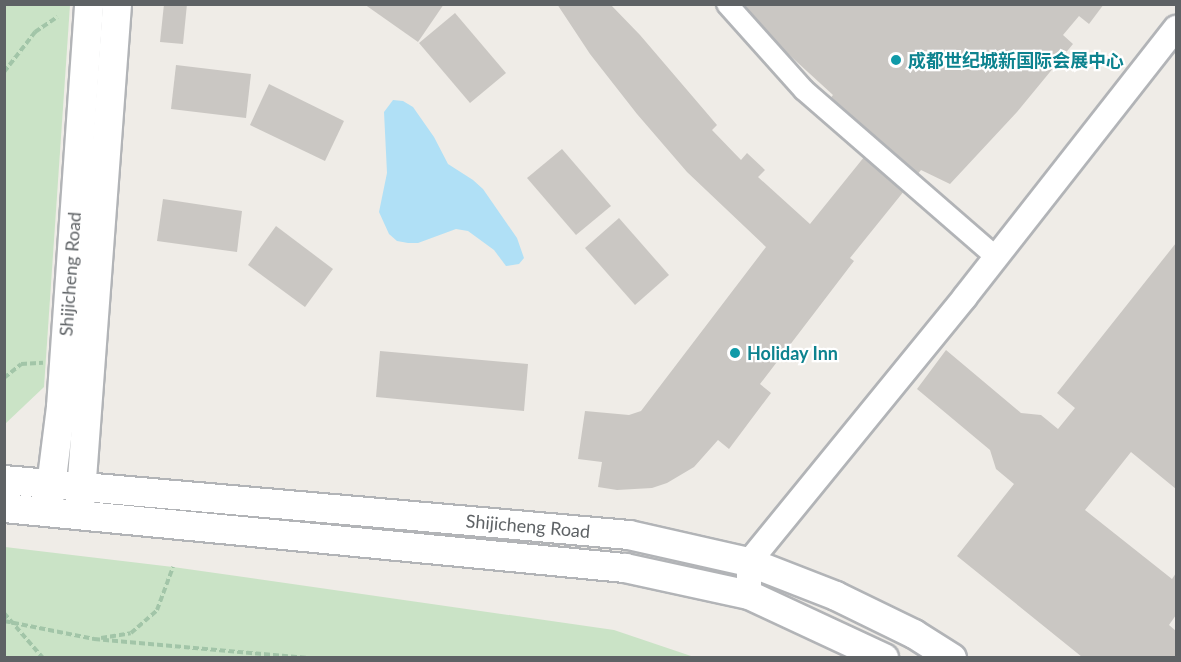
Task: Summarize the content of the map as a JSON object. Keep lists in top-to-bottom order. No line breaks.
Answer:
{"streets":{"main road":["Shijicheng Road"]},"places":["成都世纪城新国际会展中心","Holiday Inn"]}
